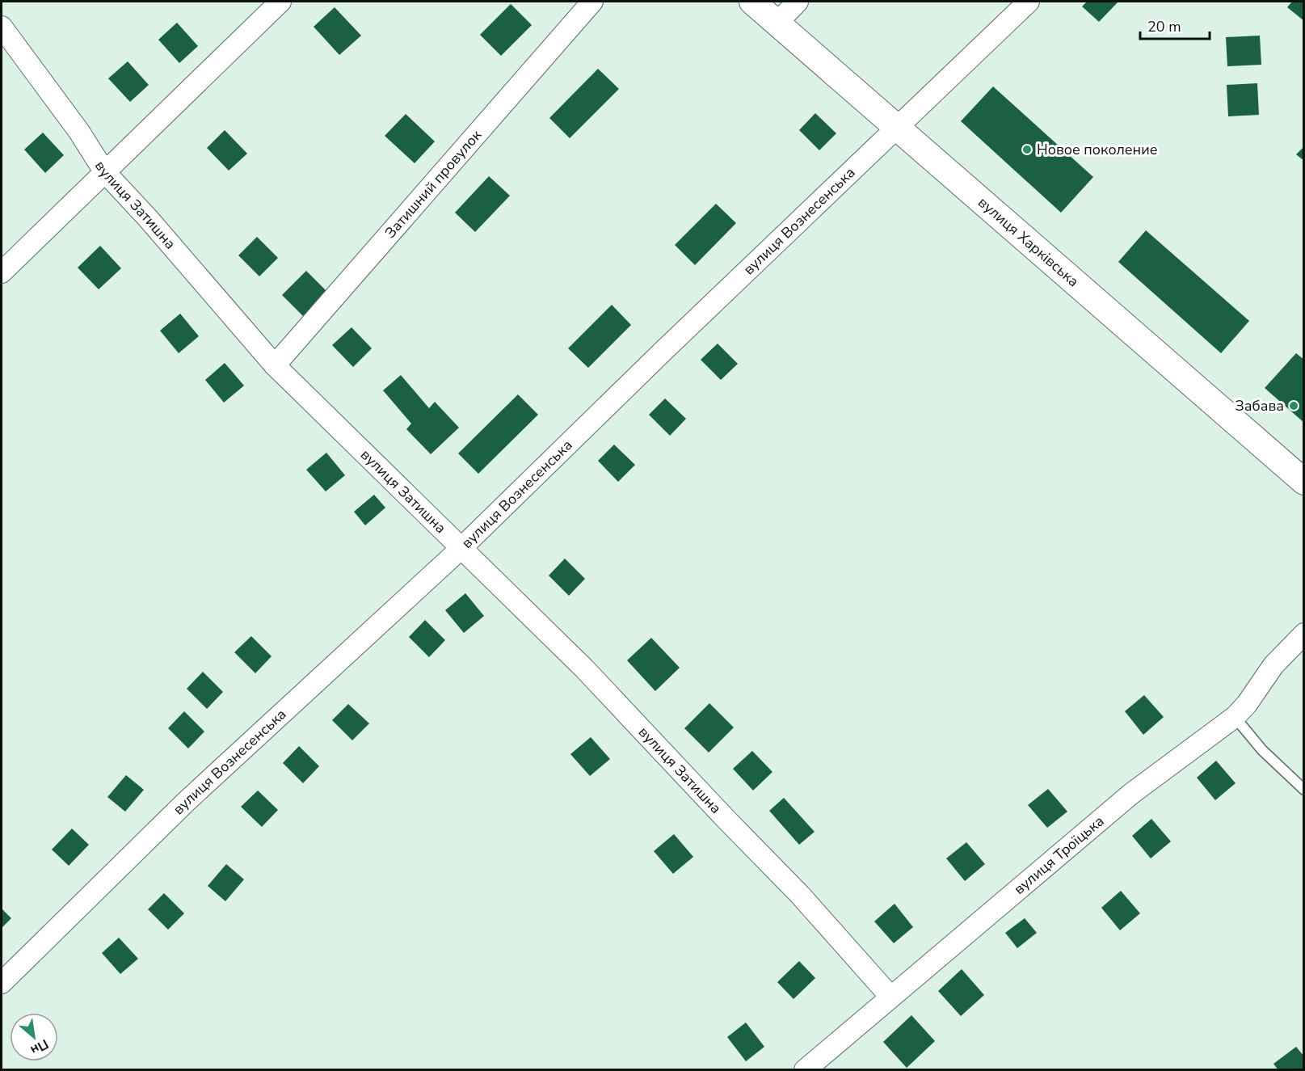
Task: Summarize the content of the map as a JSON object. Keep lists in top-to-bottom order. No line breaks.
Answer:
{"streets":{"street":["Затишний провулок","вулиця Затишна","вулиця Вознесенська","вулиця Харківська","вулиця Троїцька"]},"crossings":[["Затишний провулок","вулиця Затишна"],["вулиця Затишна","вулиця Вознесенська"],["вулиця Затишна","вулиця Троїцька"],["вулиця Вознесенська","вулиця Харківська"]],"places":["Новое поколение","Забава"],"scale_bar":"20 m","north":"bottom right"}
